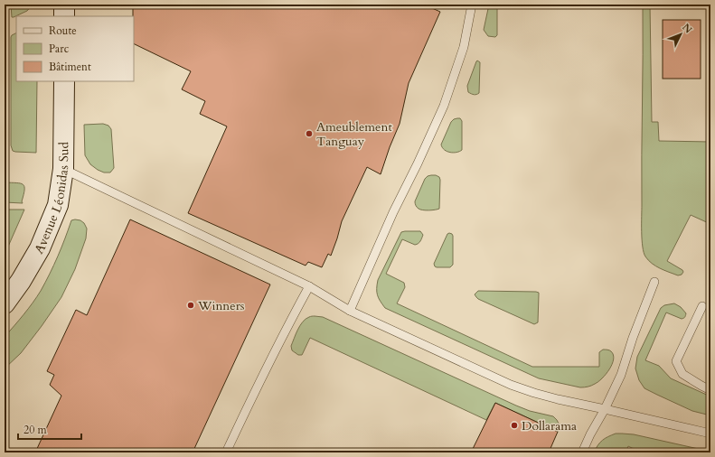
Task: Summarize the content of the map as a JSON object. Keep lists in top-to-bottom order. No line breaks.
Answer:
{"streets":{"street":["Avenue Léonidas Sud"]},"places":["Ameublement Tanguay","Winners","Dollarama"],"legend":["Route","Parc","Bâtiment"],"scale_bar":"20 m","north":"top right"}
